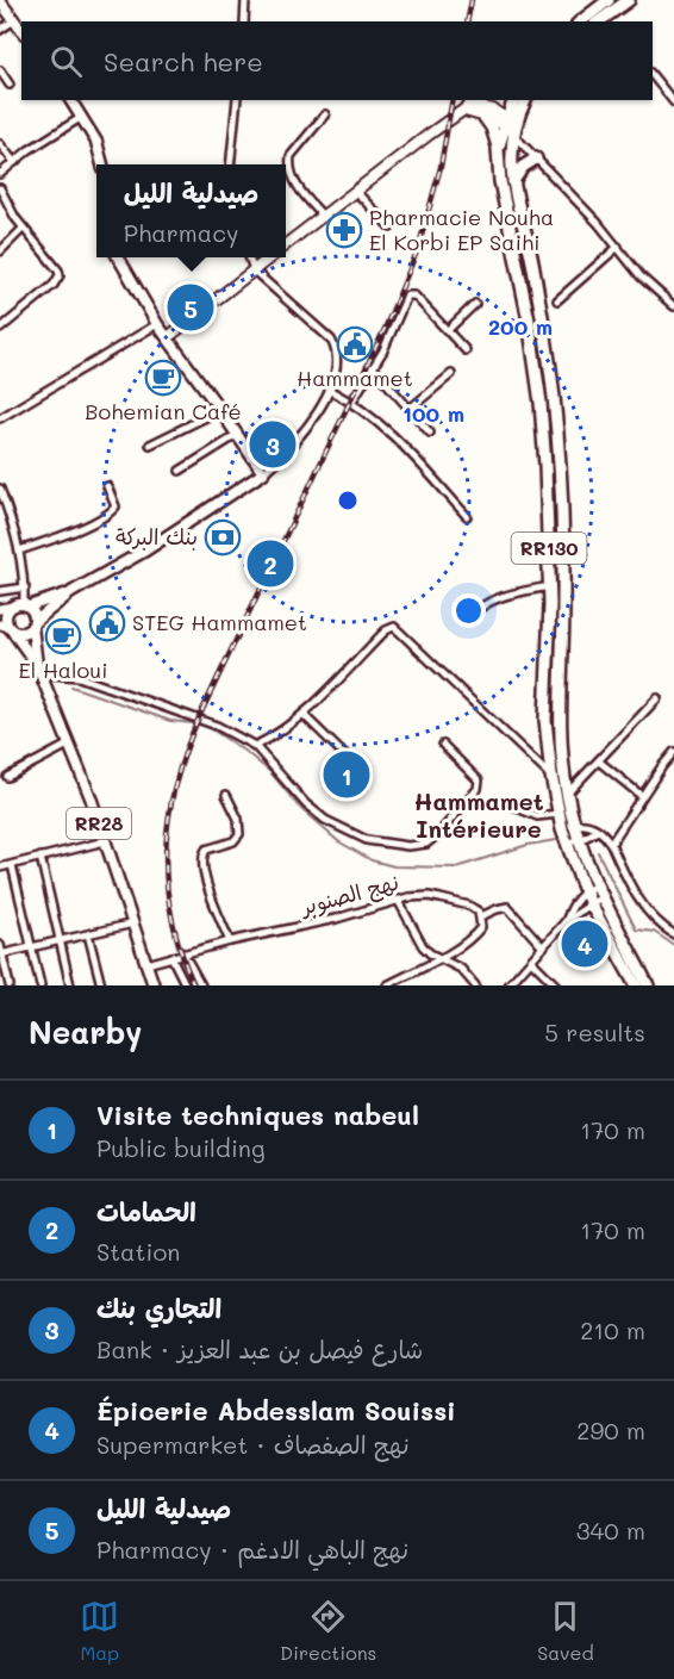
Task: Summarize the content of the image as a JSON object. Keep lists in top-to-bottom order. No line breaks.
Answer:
{"streets":{"highway":["RR130"],"main road":["RR28"],"street":["نهج الصنوبر"]},"crossings":[["RR28","نهج الصنوبر"]],"districts":["Hammamet Intérieure"],"places":{"pharmacy":["Pharmacie Nouha El Korbi EP Saihi"],"public building":["Hammamet","STEG Hammamet"],"cafe":["Bohemian Café","El Haloui"],"bank":["بنك البركة"]},"page":{"search":"Search here","popup":["صيدلية الليل","Pharmacy"],"pins":["5","3","2","1","4"],"heading":["Nearby","5 results"],"list":[{"mark":"1","name":"Visite techniques nabeul","note":"Public building","value":"170 m"},{"mark":"2","name":"الحمامات","note":"Station","value":"170 m"},{"mark":"3","name":"التجاري بنك","note":"Bank · شارع فيصل بن عبد العزيز","value":"210 m"},{"mark":"4","name":"Épicerie Abdesslam Souissi","note":"Supermarket · نهج الصفصاف","value":"290 m"},{"mark":"5","name":"صيدلية الليل","note":"Pharmacy · نهج الباهي الادغم","value":"340 m"}],"nav":["Map","Directions","Saved"]},"rings":["200 m","100 m"]}
